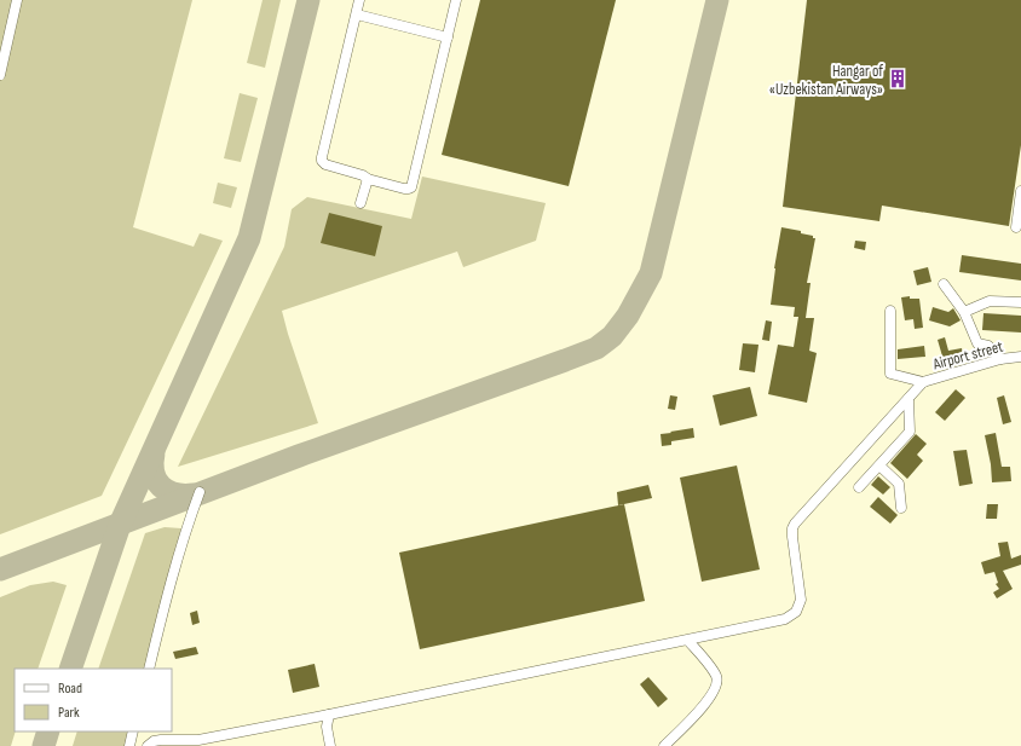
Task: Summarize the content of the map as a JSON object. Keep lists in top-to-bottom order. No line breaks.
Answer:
{"streets":{"street":["Аirport street"]},"places":{"building":["Hangar of «Uzbekistan Airways»"]},"legend":["Road","Park"]}
